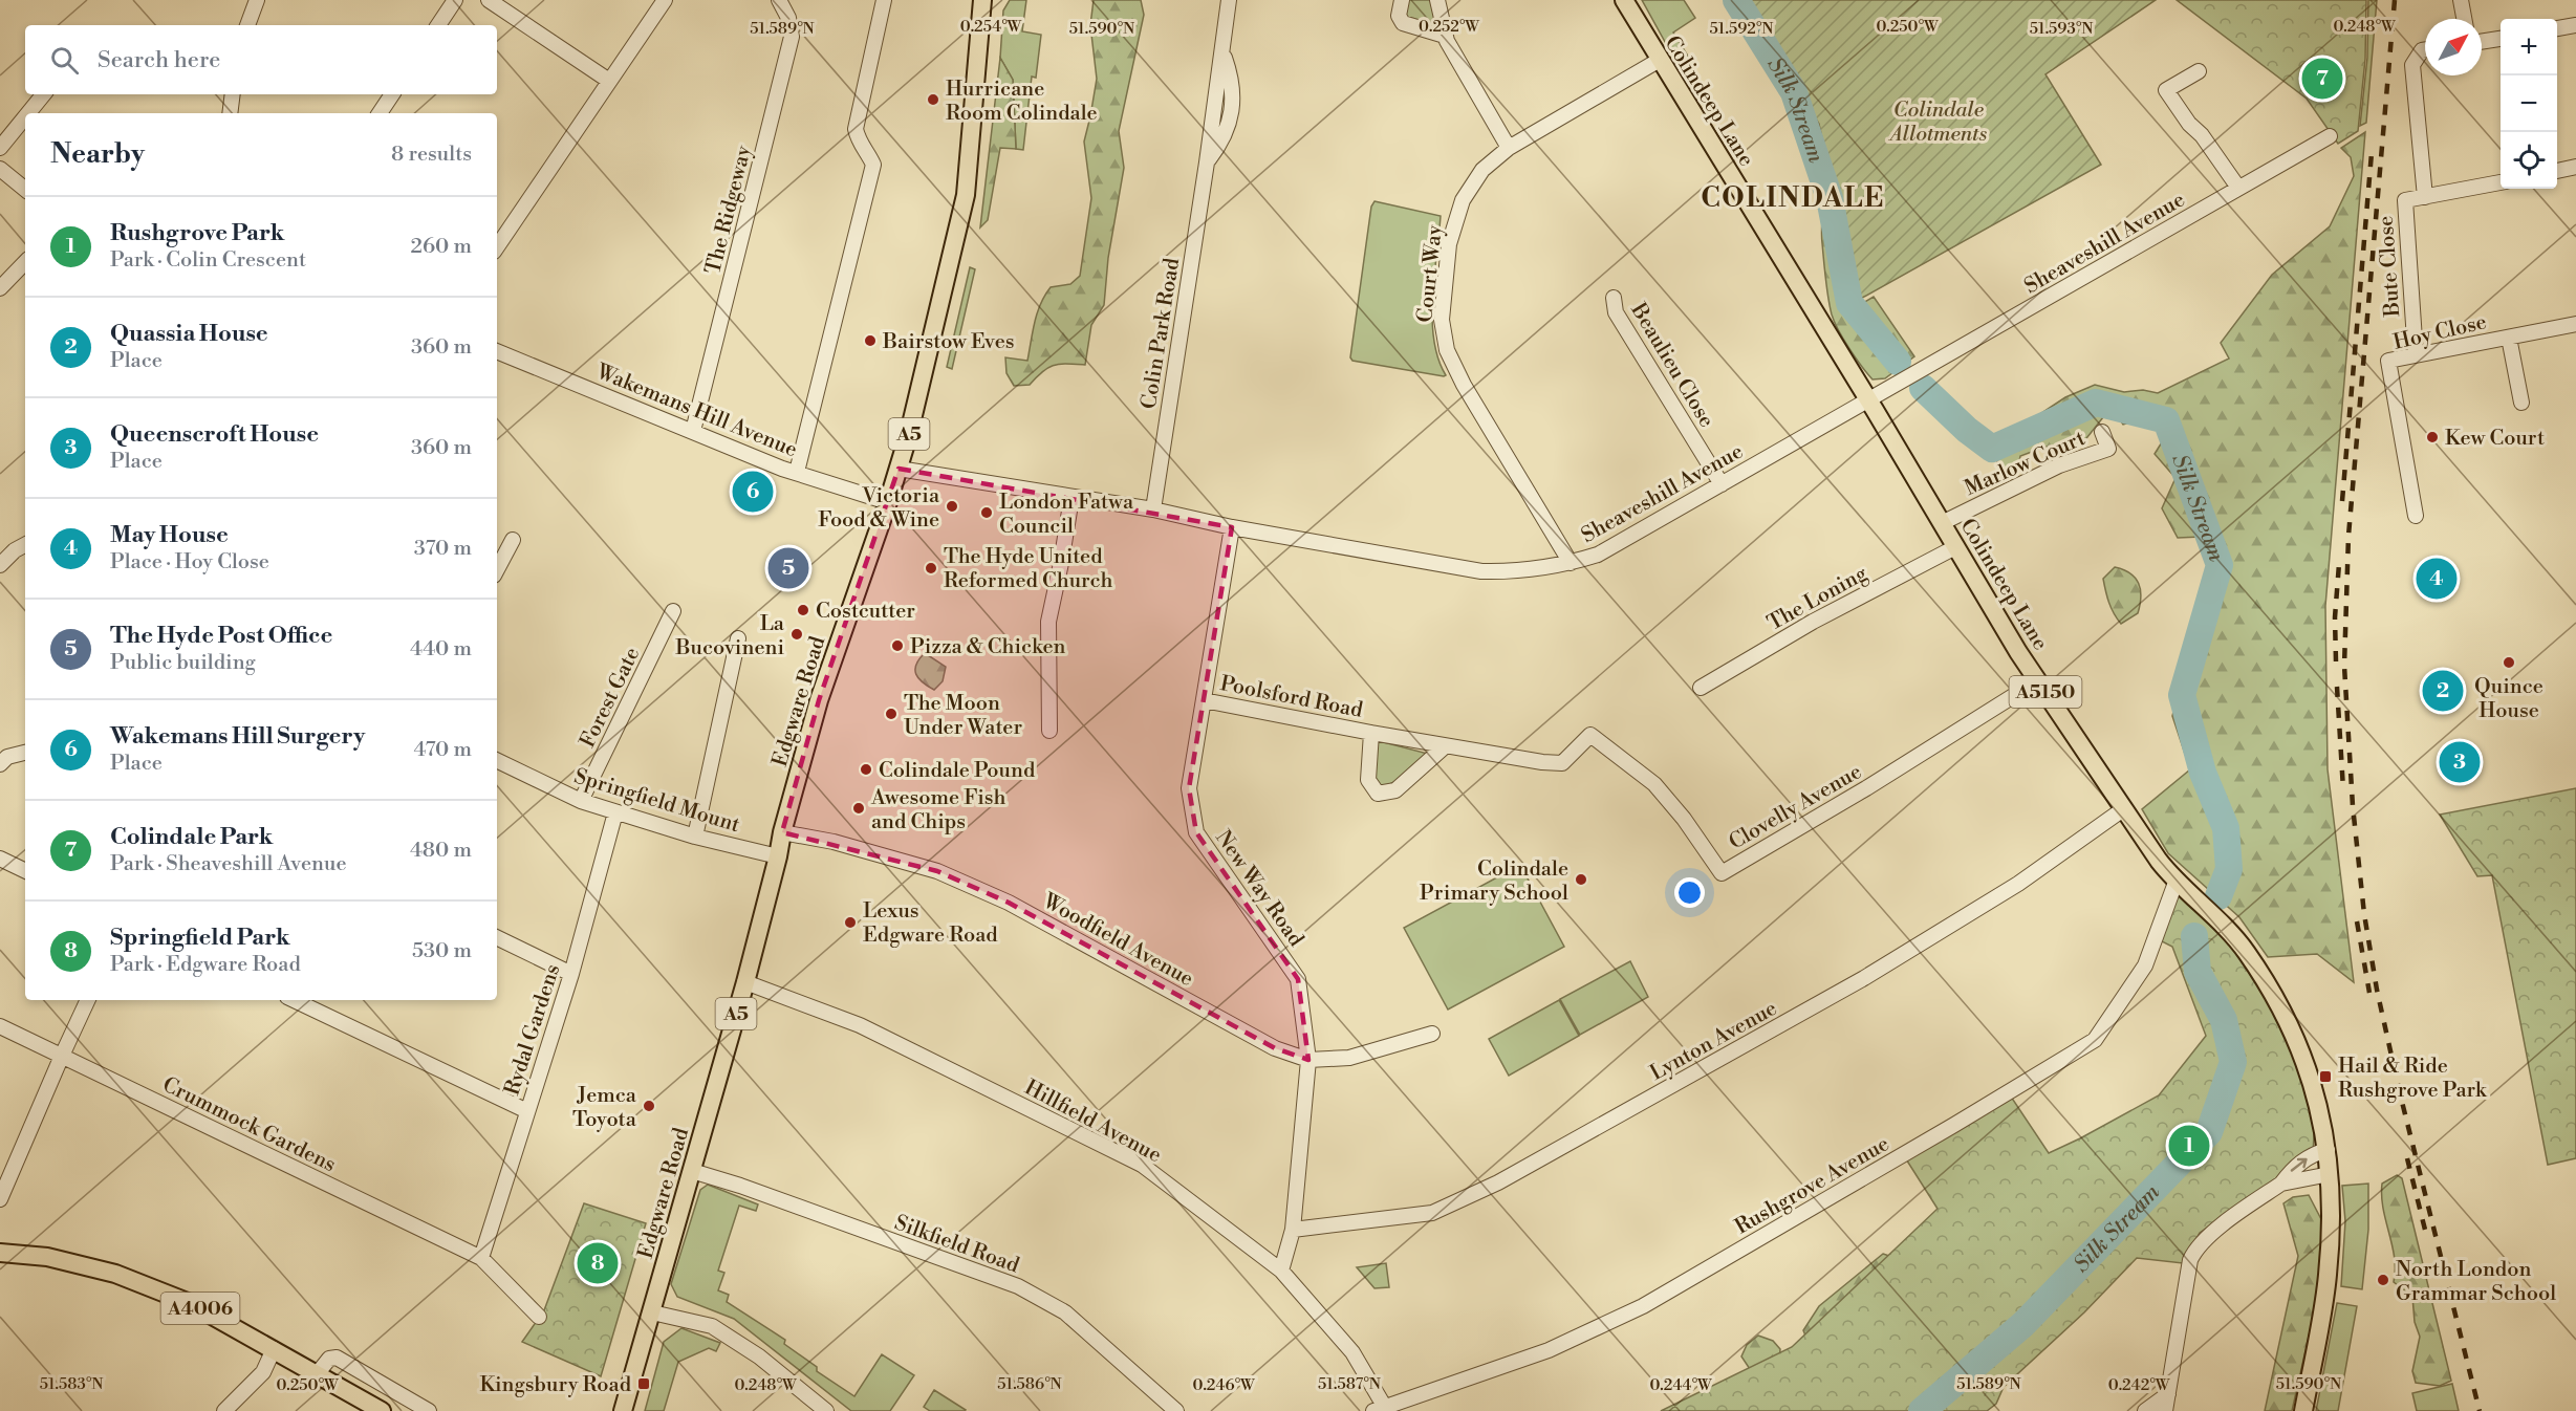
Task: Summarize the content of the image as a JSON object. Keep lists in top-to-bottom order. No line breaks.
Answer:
{"streets":{"main road":["Colindeep Lane","A5","A5150","Edgware Road","A4006"],"street":["The Ridgeway","Sheaveshill Avenue","Bute Close","Court Way","Hoy Close","Colin Park Road","Beaulieu Close","Wakemans Hill Avenue","Marlow Court","The Loning","Poolsford Road","Forest Gate","Springfield Mount","Clovelly Avenue","New Way Road","Woodfield Avenue","Rydal Gardens","Lynton Avenue","Hillfield Avenue","Crummock Gardens","Rushgrove Avenue","Silkfield Road"]},"crossings":[["Colindeep Lane","Sheaveshill Avenue"],["Colindeep Lane","Court Way"],["Colindeep Lane","Marlow Court"],["Colindeep Lane","The Loning"],["Colindeep Lane","Clovelly Avenue"],["Colindeep Lane","Lynton Avenue"],["Colindeep Lane","Rushgrove Avenue"],["The Ridgeway","Wakemans Hill Avenue"],["Sheaveshill Avenue","Court Way"],["Sheaveshill Avenue","Colin Park Road"],["Sheaveshill Avenue","Beaulieu Close"],["Sheaveshill Avenue","Edgware Road"],["Sheaveshill Avenue","New Way Road"],["Bute Close","Hoy Close"],["Wakemans Hill Avenue","Edgware Road"],["Poolsford Road","Clovelly Avenue"],["Poolsford Road","New Way Road"],["Forest Gate","Springfield Mount"],["Edgware Road","Springfield Mount"],["Edgware Road","Woodfield Avenue"],["Edgware Road","Hillfield Avenue"],["Edgware Road","Silkfield Road"],["Springfield Mount","Rydal Gardens"],["New Way Road","Woodfield Avenue"],["New Way Road","Lynton Avenue"],["New Way Road","Hillfield Avenue"],["Rydal Gardens","Crummock Gardens"],["Hillfield Avenue","Rushgrove Avenue"]],"districts":["COLINDALE"],"water":["Silk Stream"],"parks":["Colindale Allotments"],"places":{"other":["Hurricane Room Colindale","Bairstow Eves","Kew Court","Victoria Food & Wine","London Fatwa Council","The Hyde United Reformed Church","Costcutter","La Bucovineni","Pizza & Chicken","Quince House","The Moon Under Water","Colindale Pound","Awesome Fish and Chips","Colindale Primary School","Lexus Edgware Road","Jemca Toyota","North London Grammar School"],"transit":["Hail & Ride Rushgrove Park","Kingsbury Road"]},"north":"top right","page":{"map_buttons":["+","−"],"search":"Search here","pins":["7","6","5","4","2","3","1","8"],"heading":["Nearby","8 results"],"list":[{"mark":"1","name":"Rushgrove Park","note":"Park · Colin Crescent","value":"260 m"},{"mark":"2","name":"Quassia House","note":"Place","value":"360 m"},{"mark":"3","name":"Queenscroft House","note":"Place","value":"360 m"},{"mark":"4","name":"May House","note":"Place · Hoy Close","value":"370 m"},{"mark":"5","name":"The Hyde Post Office","note":"Public building","value":"440 m"},{"mark":"6","name":"Wakemans Hill Surgery","note":"Place","value":"470 m"},{"mark":"7","name":"Colindale Park","note":"Park · Sheaveshill Avenue","value":"480 m"},{"mark":"8","name":"Springfield Park","note":"Park · Edgware Road","value":"530 m"}]},"coordinates":["0.254°W","0.252°W","0.250°W","0.248°W","51.589°N","51.590°N","51.592°N","51.593°N","51.583°N","51.586°N","51.587°N","0.246°W","0.244°W","0.242°W"]}
